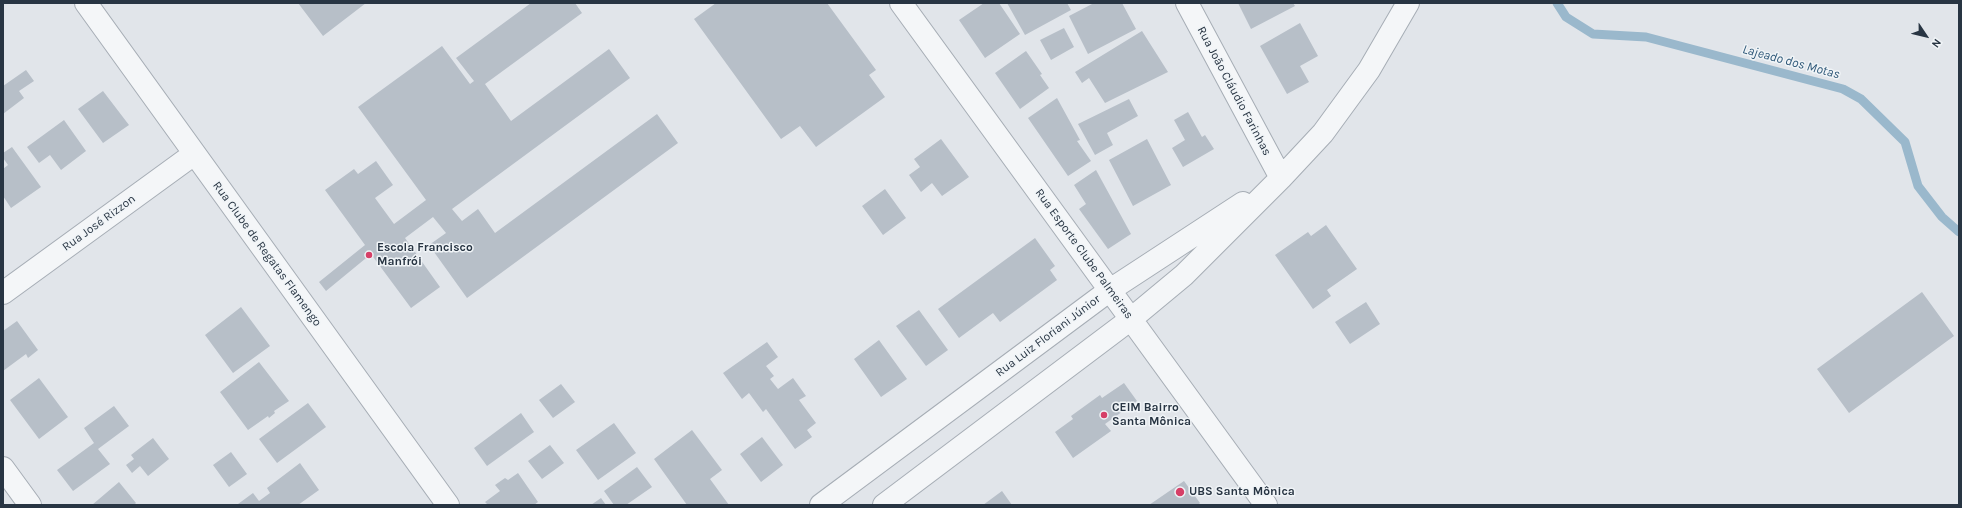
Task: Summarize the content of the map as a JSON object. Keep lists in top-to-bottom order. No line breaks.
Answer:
{"streets":{"street":["Rua João Cláudio Farinhas","Rua José Rizzon","Rua Clube de Regatas Flamengo","Rua Esporte Clube Palmeiras","Rua Luiz Floriani Júnior"]},"crossings":[["Rua João Cláudio Farinhas","Rua Luiz Floriani Júnior"],["Rua José Rizzon","Rua Clube de Regatas Flamengo"],["Rua Esporte Clube Palmeiras","Rua Luiz Floriani Júnior"]],"water":["Lajeado dos Motas"],"places":["Escola Francisco Manfrói","CEIM Bairro Santa Mônica","UBS Santa Mônica"],"north":"bottom right"}
